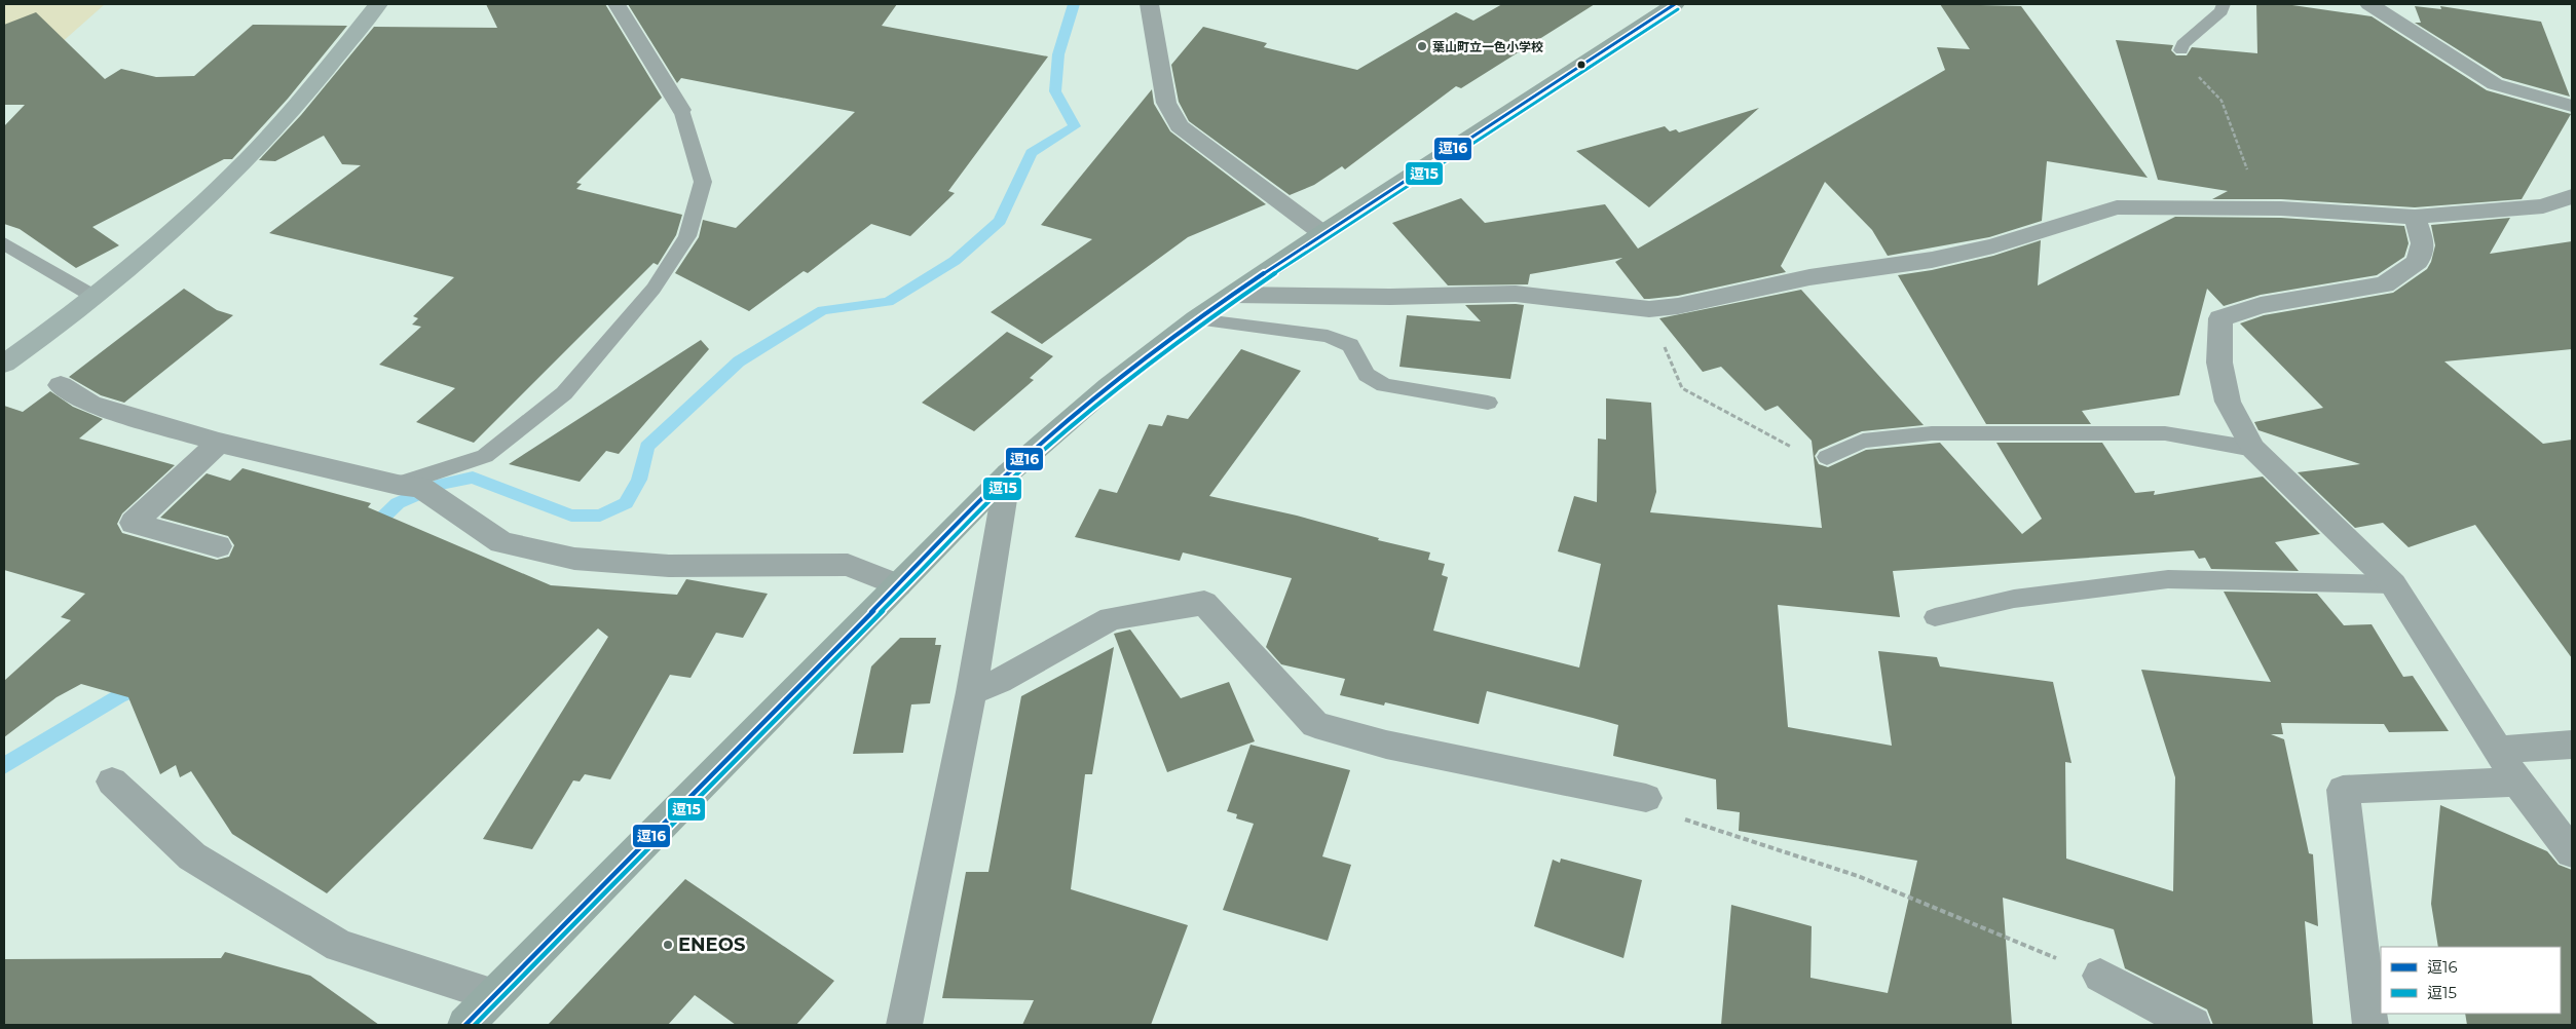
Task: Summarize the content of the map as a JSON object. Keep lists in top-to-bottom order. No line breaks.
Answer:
{"places":["葉山町立一色小学校","ENEOS"],"lines":["transit line 逗16","transit line 逗15"],"legend":["逗16","逗15"]}
